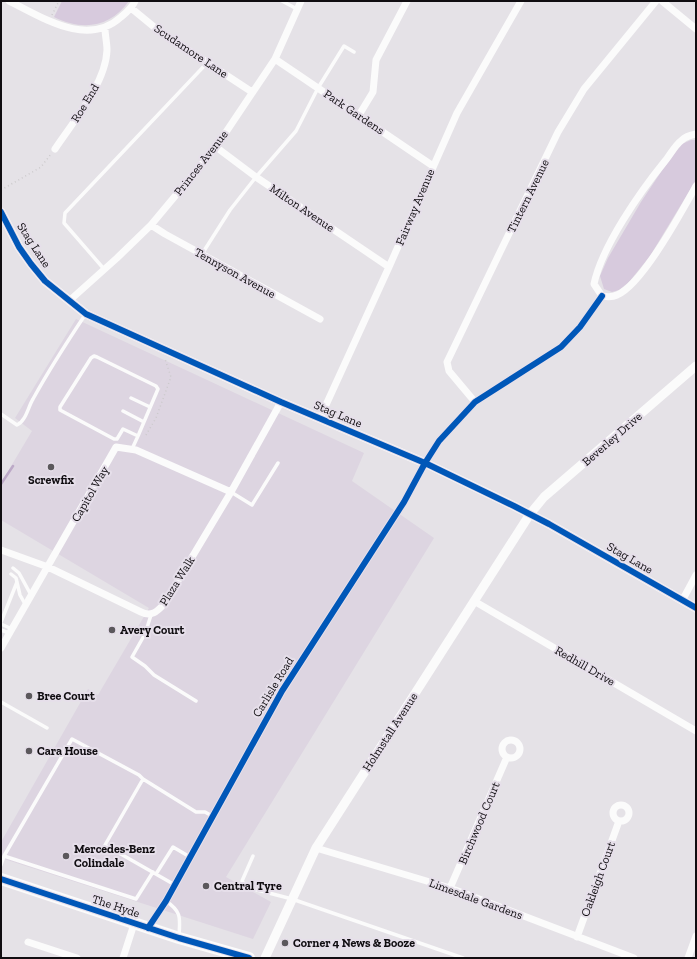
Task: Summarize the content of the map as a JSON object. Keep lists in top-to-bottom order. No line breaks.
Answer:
{"streets":{"main road":["The Hyde"],"street":["Scudamore Lane","Roe End","Park Gardens","Princes Avenue","Tintern Avenue","Fairway Avenue","Milton Avenue","Stag Lane","Tennyson Avenue","Beverley Drive","Capitol Way","Plaza Walk","Redhill Drive","Carlisle Road","Holmstall Avenue","Birchwood Court","Oakleigh Court","Limesdale Gardens"]},"crossings":[["Scudamore Lane","Princes Avenue"],["Park Gardens","Princes Avenue"],["Park Gardens","Fairway Avenue"],["Princes Avenue","Milton Avenue"],["Princes Avenue","Stag Lane"],["Princes Avenue","Tennyson Avenue"],["Tintern Avenue","Carlisle Road"],["Fairway Avenue","Milton Avenue"],["Fairway Avenue","Stag Lane"],["Stag Lane","Beverley Drive"],["Stag Lane","Plaza Walk"],["Stag Lane","Carlisle Road"],["Stag Lane","Holmstall Avenue"],["Beverley Drive","Holmstall Avenue"],["Capitol Way","Plaza Walk"],["Redhill Drive","Holmstall Avenue"],["Carlisle Road","The Hyde"],["Holmstall Avenue","Limesdale Gardens"],["Birchwood Court","Limesdale Gardens"],["Oakleigh Court","Limesdale Gardens"]],"places":["Screwfix","Avery Court","Bree Court","Cara House","Mercedes-Benz Colindale","Central Tyre","Corner 4 News & Booze"]}
